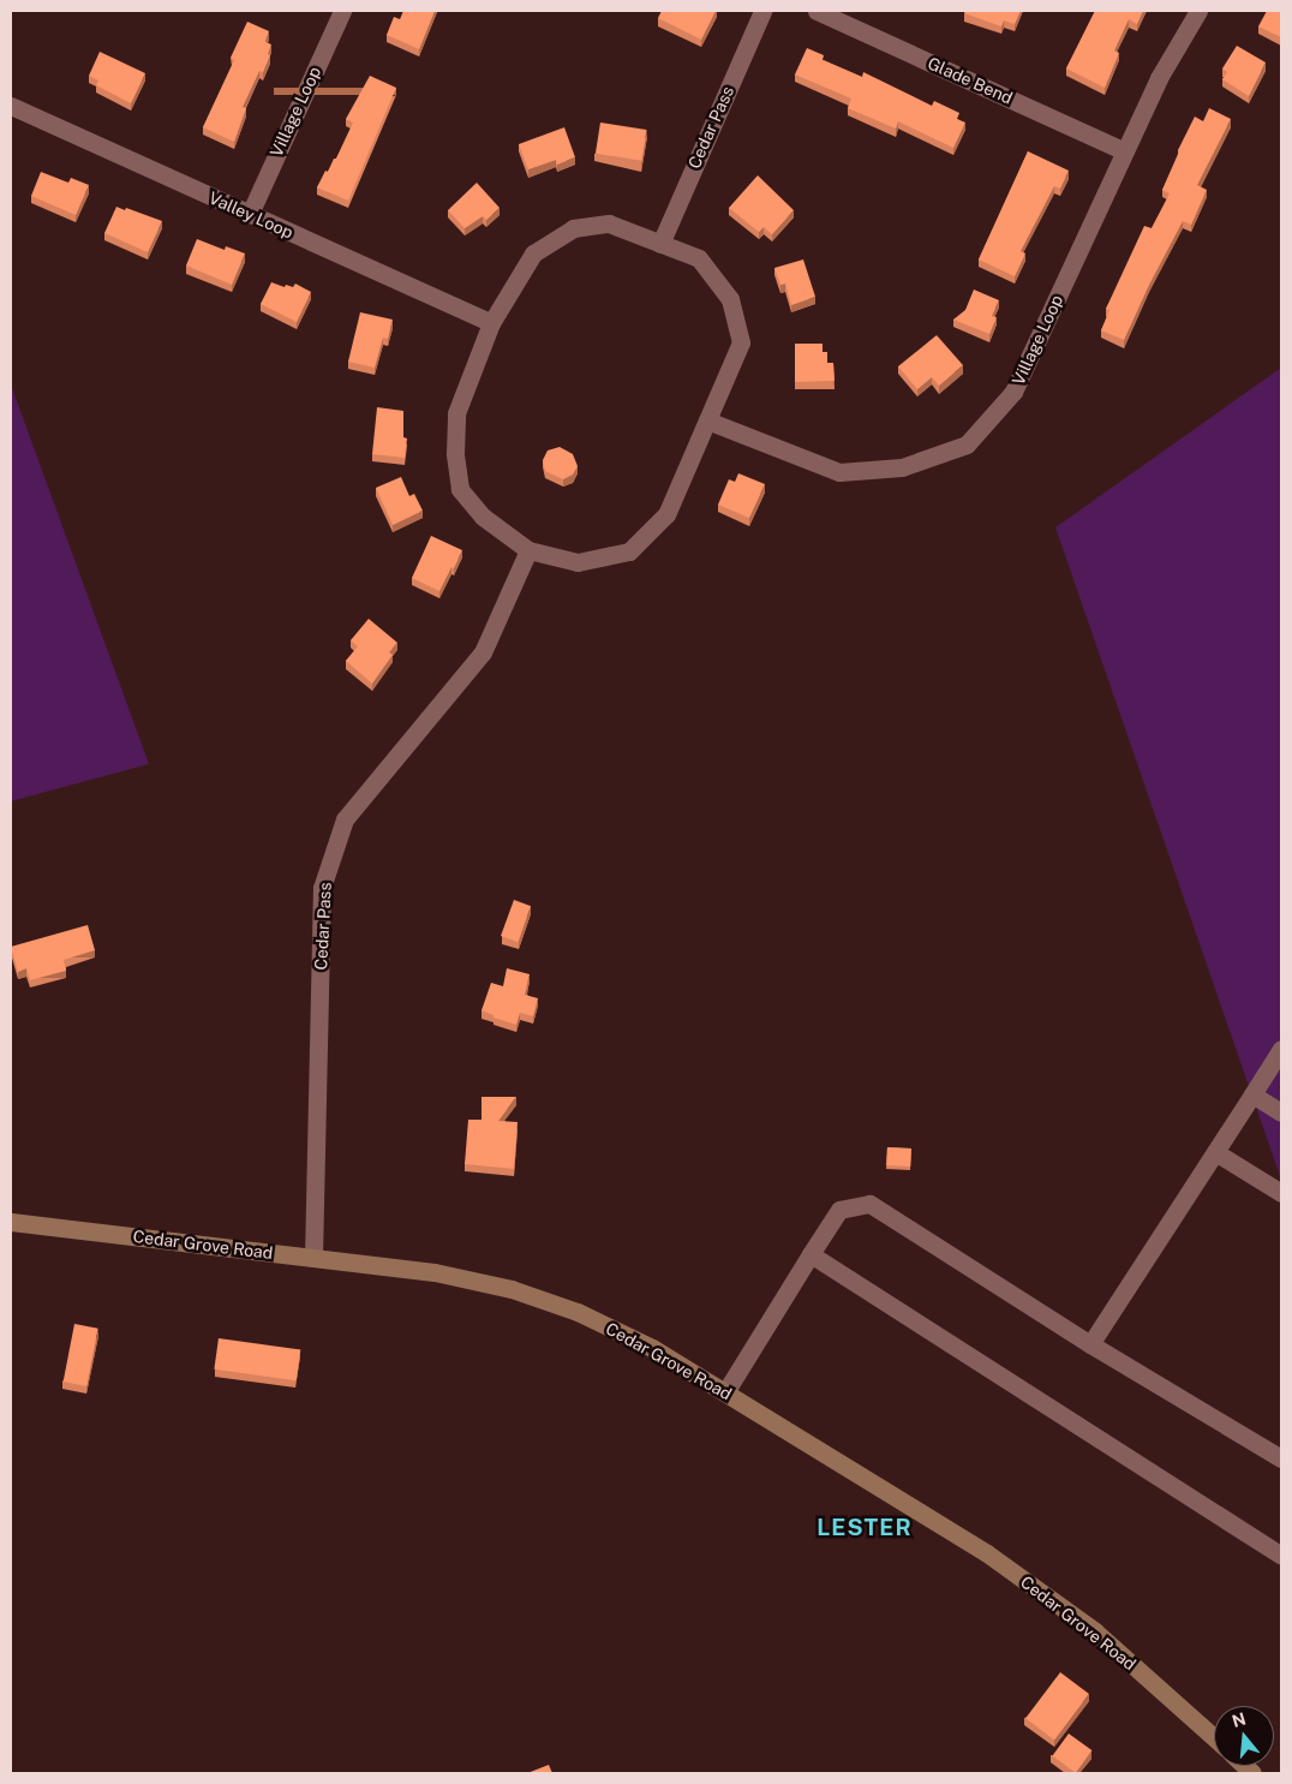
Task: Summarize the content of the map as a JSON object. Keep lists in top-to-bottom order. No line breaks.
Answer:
{"streets":{"main road":["Cedar Grove Road"],"street":["Glade Bend","Village Loop","Cedar Pass","Valley Loop"]},"crossings":[["Glade Bend","Village Loop"],["Village Loop","Valley Loop"],["Cedar Pass","Cedar Grove Road"]],"districts":["LESTER"],"north":"top"}
